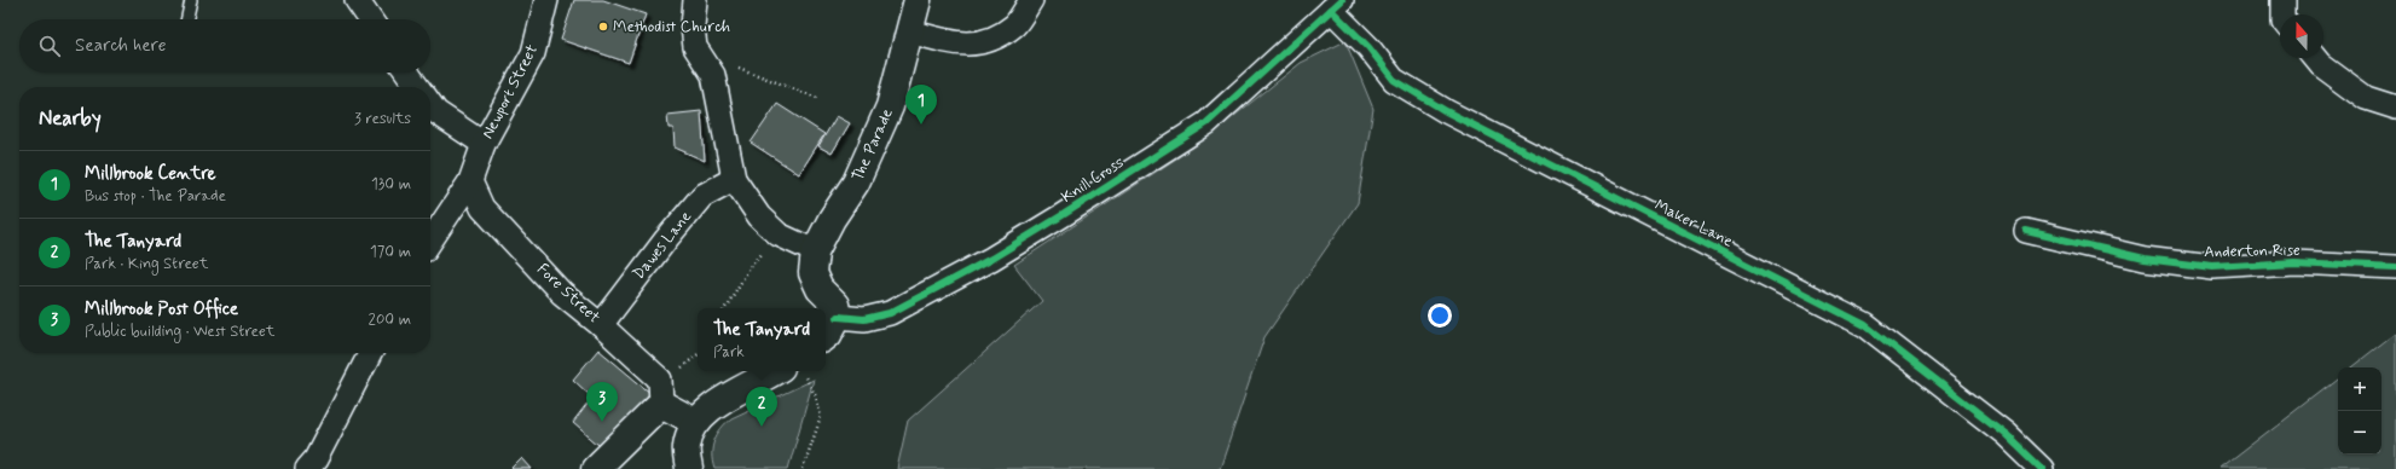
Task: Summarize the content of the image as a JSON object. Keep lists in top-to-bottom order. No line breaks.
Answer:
{"streets":{"street":["Newport Street","The Parade","Knill Cross","Maker Lane","Dawes Lane","Anderton Rise","Fore Street"]},"crossings":[["Newport Street","Fore Street"],["Knill Cross","Maker Lane"],["Dawes Lane","Fore Street"]],"places":["Methodist Church"],"north":"top","page":{"search":"Search here","pins":["1","3","2"],"heading":["Nearby","3 results"],"list":[{"mark":"1","name":"Millbrook Centre","note":"Bus stop · The Parade","value":"130 m"},{"mark":"2","name":"The Tanyard","note":"Park · King Street","value":"170 m"},{"mark":"3","name":"Millbrook Post Office","note":"Public building · West Street","value":"200 m"}],"popup":["The Tanyard","Park"],"map_buttons":["+","−"]}}
